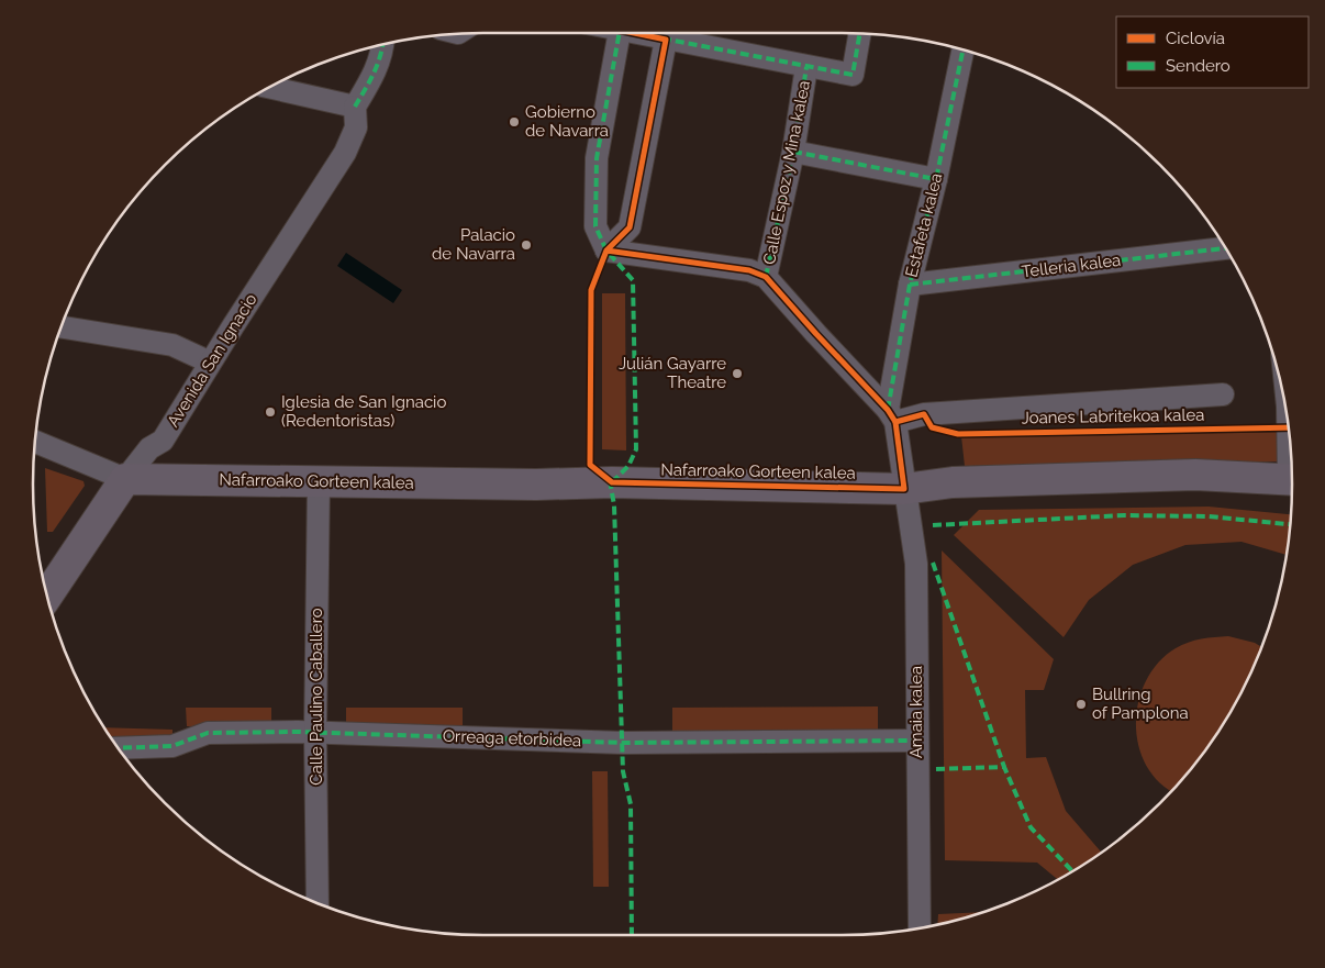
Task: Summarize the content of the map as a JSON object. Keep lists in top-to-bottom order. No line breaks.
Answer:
{"streets":{"main road":["Avenida San Ignacio","Nafarroako Gorteen kalea"],"street":["Calle Espoz y Mina kalea","Estafeta kalea","Telleria kalea","Joanes Labritekoa kalea","Calle Paulino Caballero","Amaia kalea","Orreaga etorbidea"]},"crossings":[["Estafeta kalea","Telleria kalea"],["Estafeta kalea","Joanes Labritekoa kalea"],["Estafeta kalea","Nafarroako Gorteen kalea"],["Estafeta kalea","Amaia kalea"],["Avenida San Ignacio","Nafarroako Gorteen kalea"],["Nafarroako Gorteen kalea","Calle Paulino Caballero"],["Nafarroako Gorteen kalea","Amaia kalea"],["Calle Paulino Caballero","Orreaga etorbidea"],["Amaia kalea","Orreaga etorbidea"]],"places":["Gobierno de Navarra","Palacio de Navarra","Julián Gayarre Theatre","Iglesia de San Ignacio (Redentoristas)","Bullring of Pamplona"],"legend":["Ciclovía","Sendero"]}
